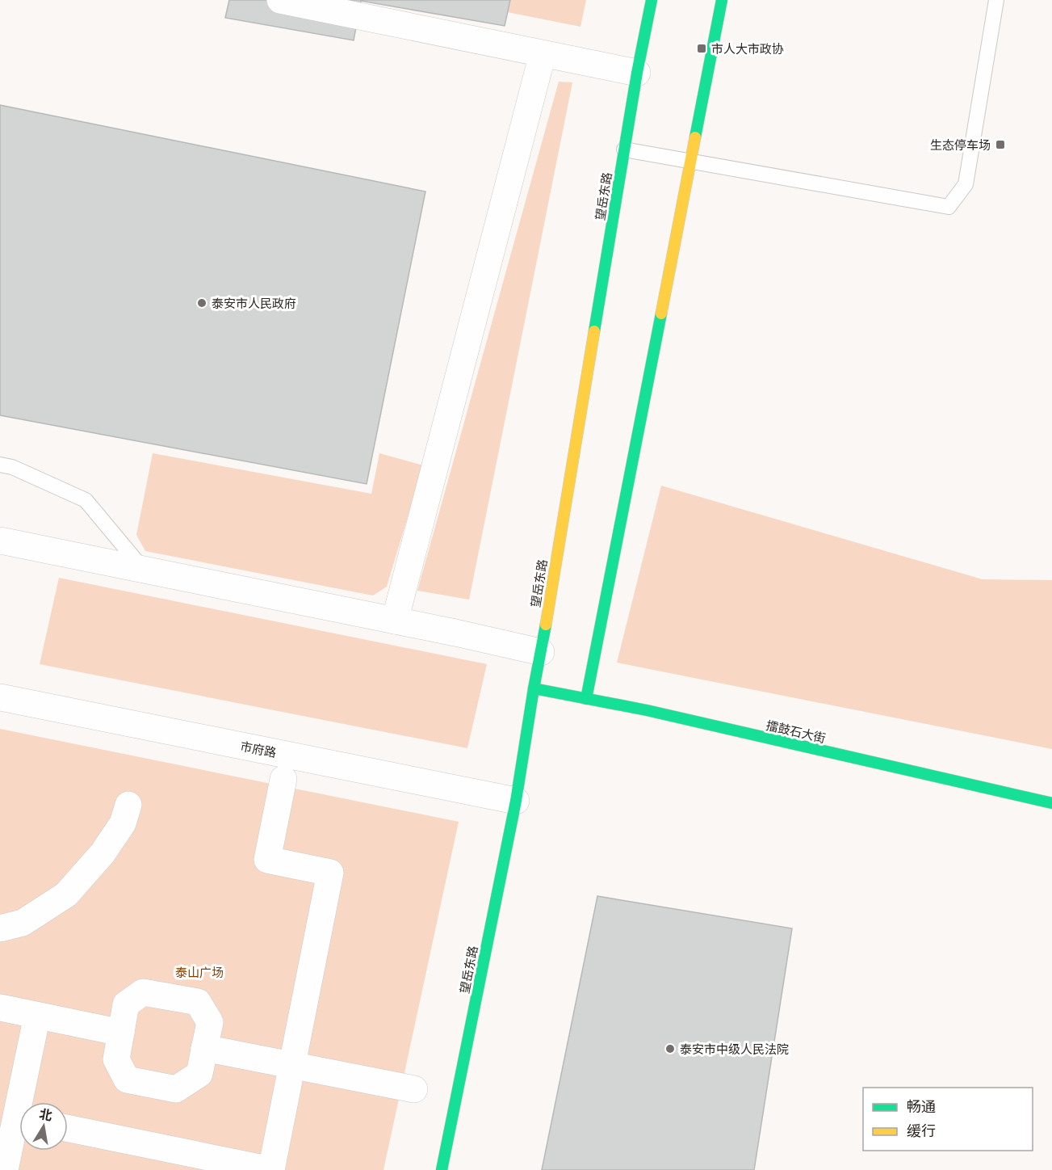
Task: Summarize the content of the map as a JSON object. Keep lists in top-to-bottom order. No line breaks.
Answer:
{"streets":{"street":["望岳东路","擂鼓石大街","市府路"]},"crossings":[["望岳东路","擂鼓石大街"],["望岳东路","市府路"]],"parks":["泰山广场"],"places":{"transit":["市人大市政协","生态停车场"],"other":["泰安市人民政府","泰安市中级人民法院"]},"legend":["畅通","缓行"],"north":"top"}
